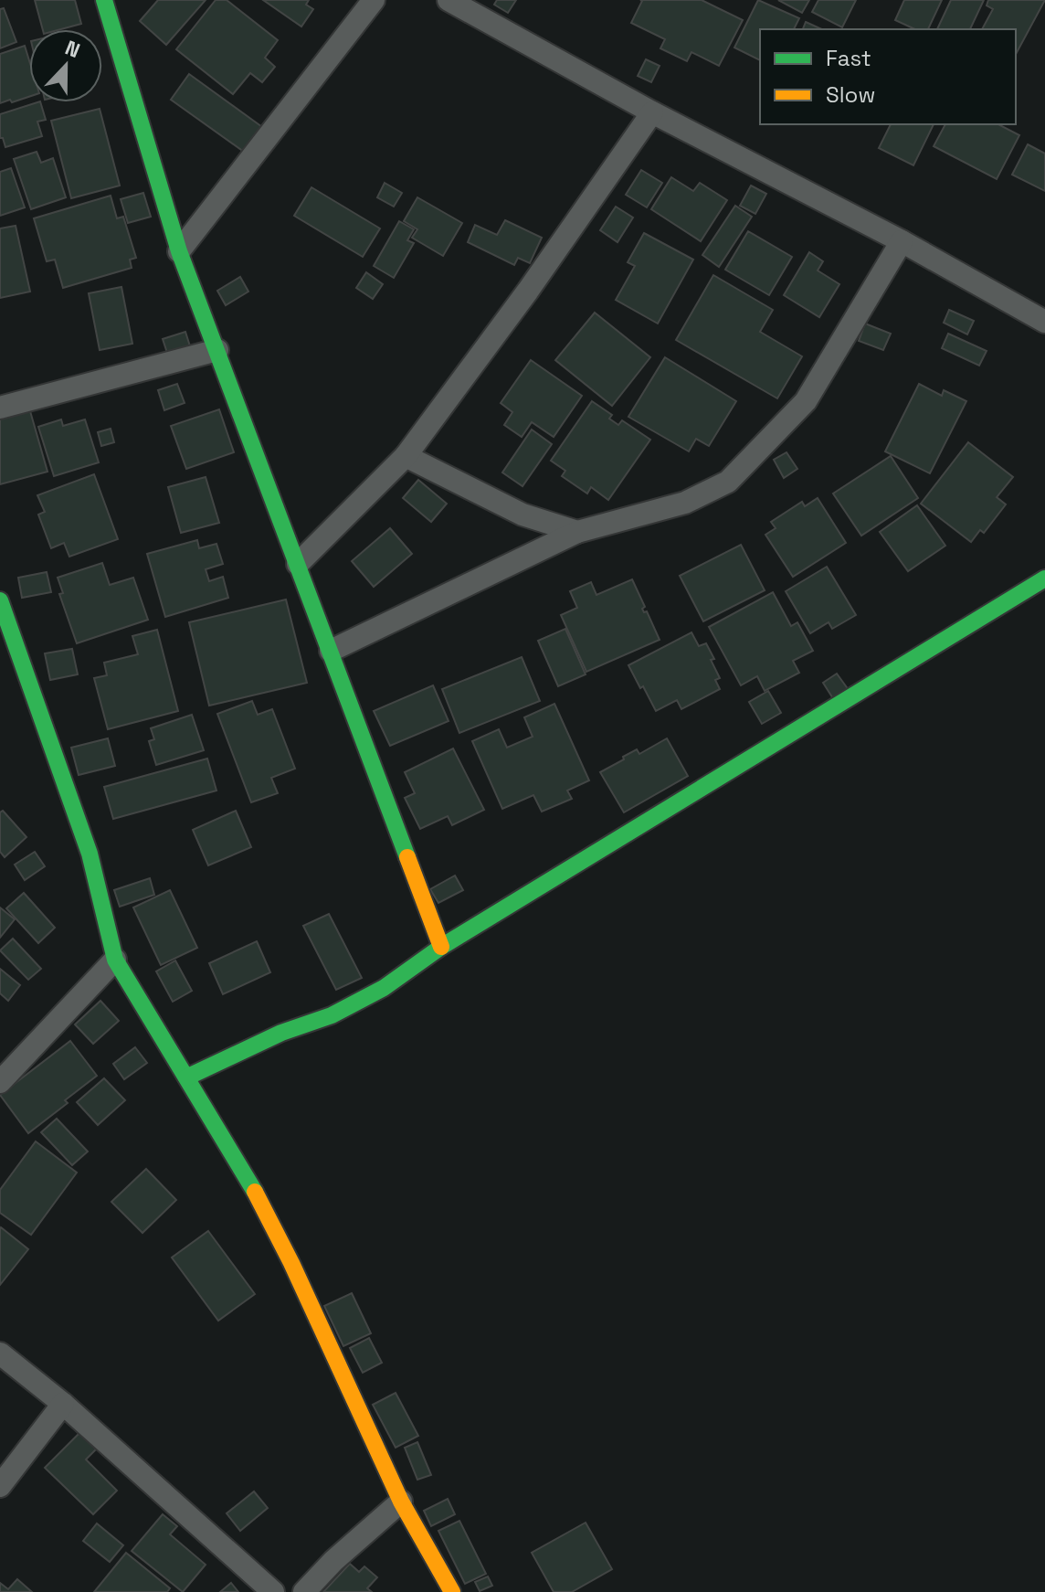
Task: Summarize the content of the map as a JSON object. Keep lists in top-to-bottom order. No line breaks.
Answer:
{"legend":["Fast","Slow"],"north":"top"}
